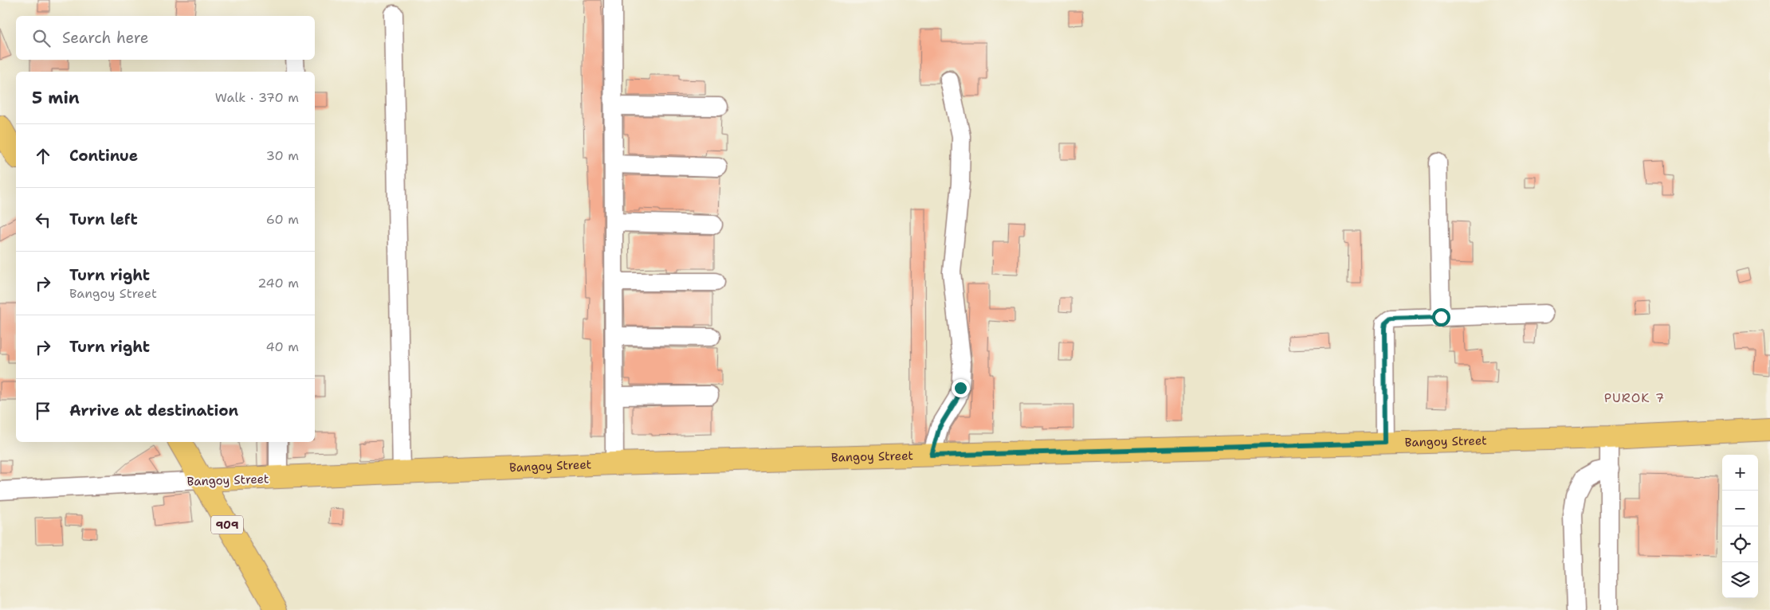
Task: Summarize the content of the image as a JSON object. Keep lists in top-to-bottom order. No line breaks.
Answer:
{"streets":{"main road":["Bangoy Street","909"]},"crossings":[["Bangoy Street","909"]],"districts":["PUROK 7"],"page":{"search":"Search here","heading":["5 min","Walk · 370 m"],"list":[["Continue","30 m"],["Turn left","60 m"],["Turn right","Bangoy Street","240 m"],["Turn right","40 m"],"Arrive at destination"],"map_buttons":["+","−"]}}
